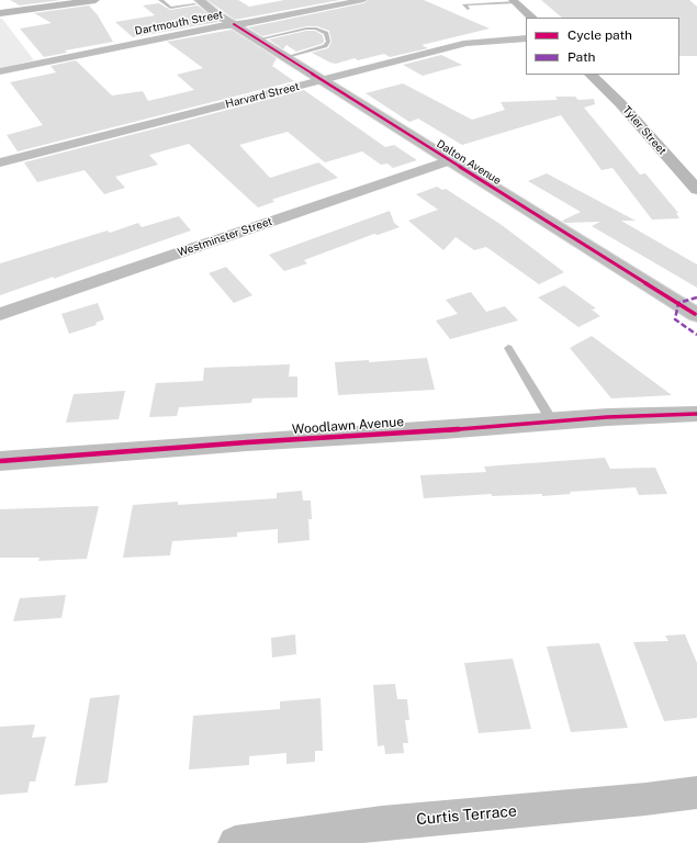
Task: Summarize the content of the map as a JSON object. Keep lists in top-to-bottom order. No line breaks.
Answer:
{"streets":{"main road":["Dalton Avenue"],"street":["Dartmouth Street","Harvard Street","Tyler Street","Westminster Street","Woodlawn Avenue","Curtis Terrace"]},"crossings":[["Dartmouth Street","Dalton Avenue"],["Harvard Street","Dalton Avenue"],["Dalton Avenue","Westminster Street"]],"legend":["Cycle path","Path"]}
